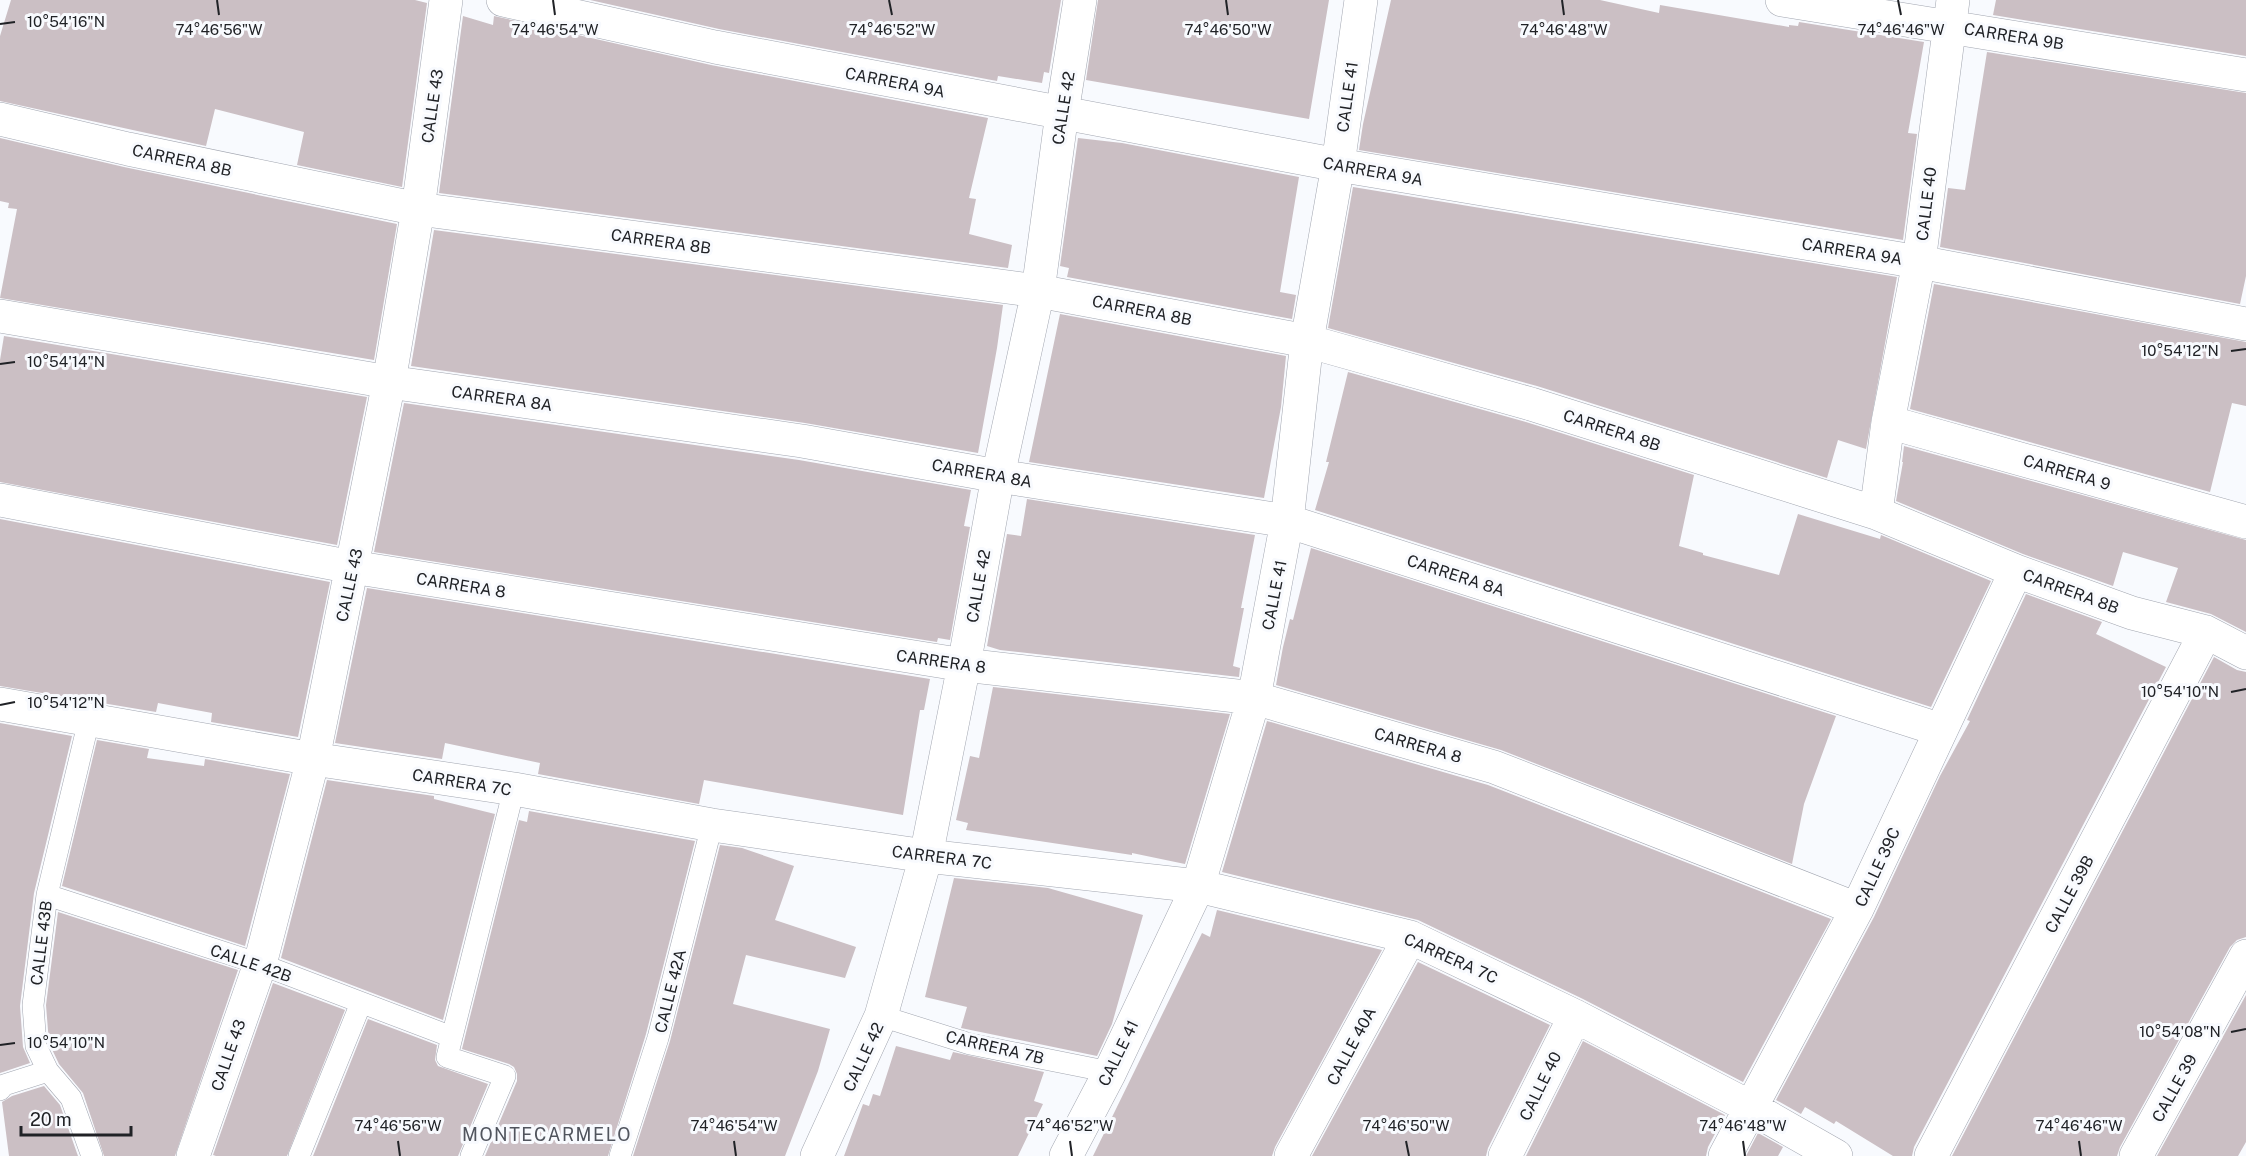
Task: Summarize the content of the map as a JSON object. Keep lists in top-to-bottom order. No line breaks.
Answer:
{"streets":{"street":["CARRERA 9B","CARRERA 9A","CALLE 41","CALLE 43","CALLE 42","CARRERA 8B","CALLE 40","CARRERA 8A","CARRERA 9","CARRERA 8","CARRERA 7C","CALLE 39C","CALLE 39B","CALLE 40A","CALLE 39"],"lane":["CALLE 43B","CALLE 42B","CALLE 42A","CARRERA 7B"]},"crossings":[["CARRERA 9B","CALLE 40"],["CARRERA 9A","CALLE 41"],["CARRERA 9A","CALLE 42"],["CARRERA 9A","CALLE 40"],["CALLE 41","CARRERA 8B"],["CALLE 41","CARRERA 8A"],["CALLE 41","CARRERA 8"],["CALLE 41","CARRERA 7C"],["CALLE 41","CARRERA 7B"],["CALLE 43","CARRERA 8B"],["CALLE 43","CARRERA 8A"],["CALLE 43","CARRERA 8"],["CALLE 43","CARRERA 7C"],["CALLE 43","CALLE 42B"],["CALLE 42","CARRERA 8B"],["CALLE 42","CARRERA 8A"],["CALLE 42","CARRERA 8"],["CALLE 42","CARRERA 7C"],["CALLE 42","CARRERA 7B"],["CARRERA 8B","CALLE 40"],["CARRERA 8B","CALLE 39C"],["CARRERA 8B","CALLE 39B"],["CALLE 40","CARRERA 9"],["CALLE 40","CARRERA 7C"],["CARRERA 8A","CALLE 39C"],["CARRERA 8","CALLE 39C"],["CARRERA 7C","CALLE 39C"],["CARRERA 7C","CALLE 43B"],["CARRERA 7C","CALLE 42A"],["CARRERA 7C","CALLE 40A"],["CALLE 43B","CALLE 42B"]],"districts":["MONTECARMELO"],"scale_bar":"20 m","coordinates":["10°54'16\"N","74°46'56\"W","74°46'54\"W","74°46'52\"W","74°46'50\"W","74°46'48\"W","74°46'46\"W","10°54'12\"N","10°54'14\"N","10°54'10\"N","10°54'08\"N"]}
